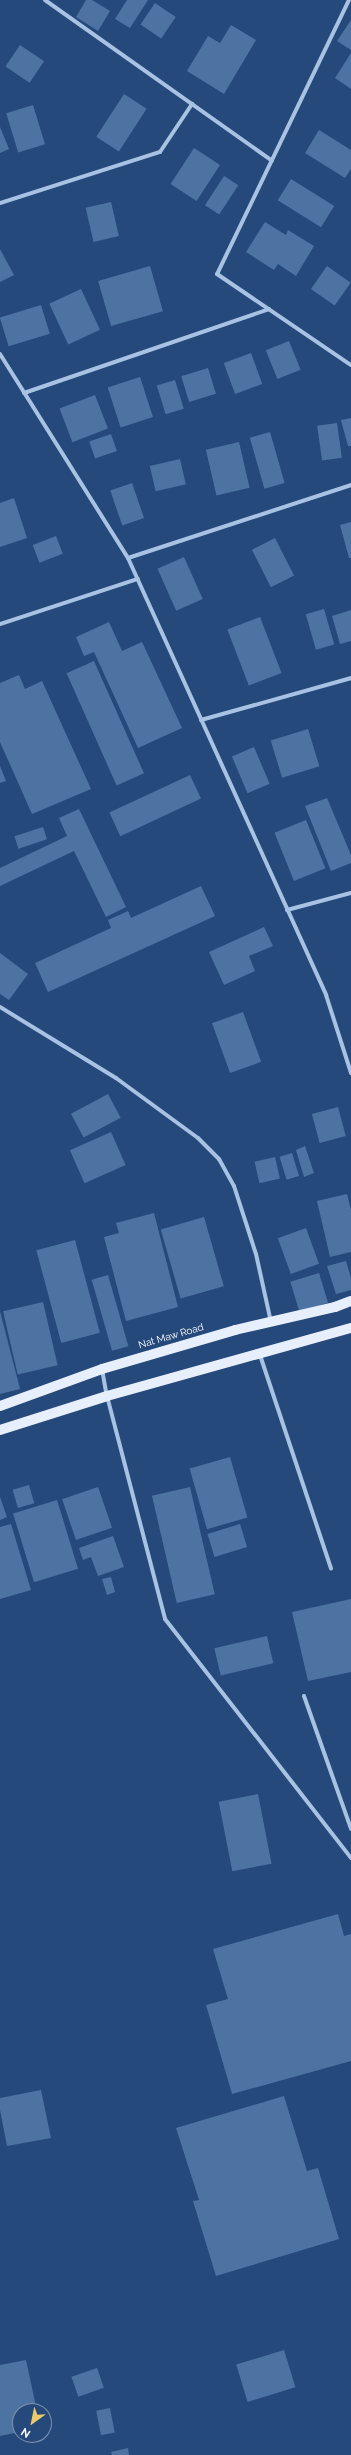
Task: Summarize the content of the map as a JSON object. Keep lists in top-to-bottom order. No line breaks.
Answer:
{"streets":{"main road":["Nat Maw Road"]},"north":"bottom left"}
